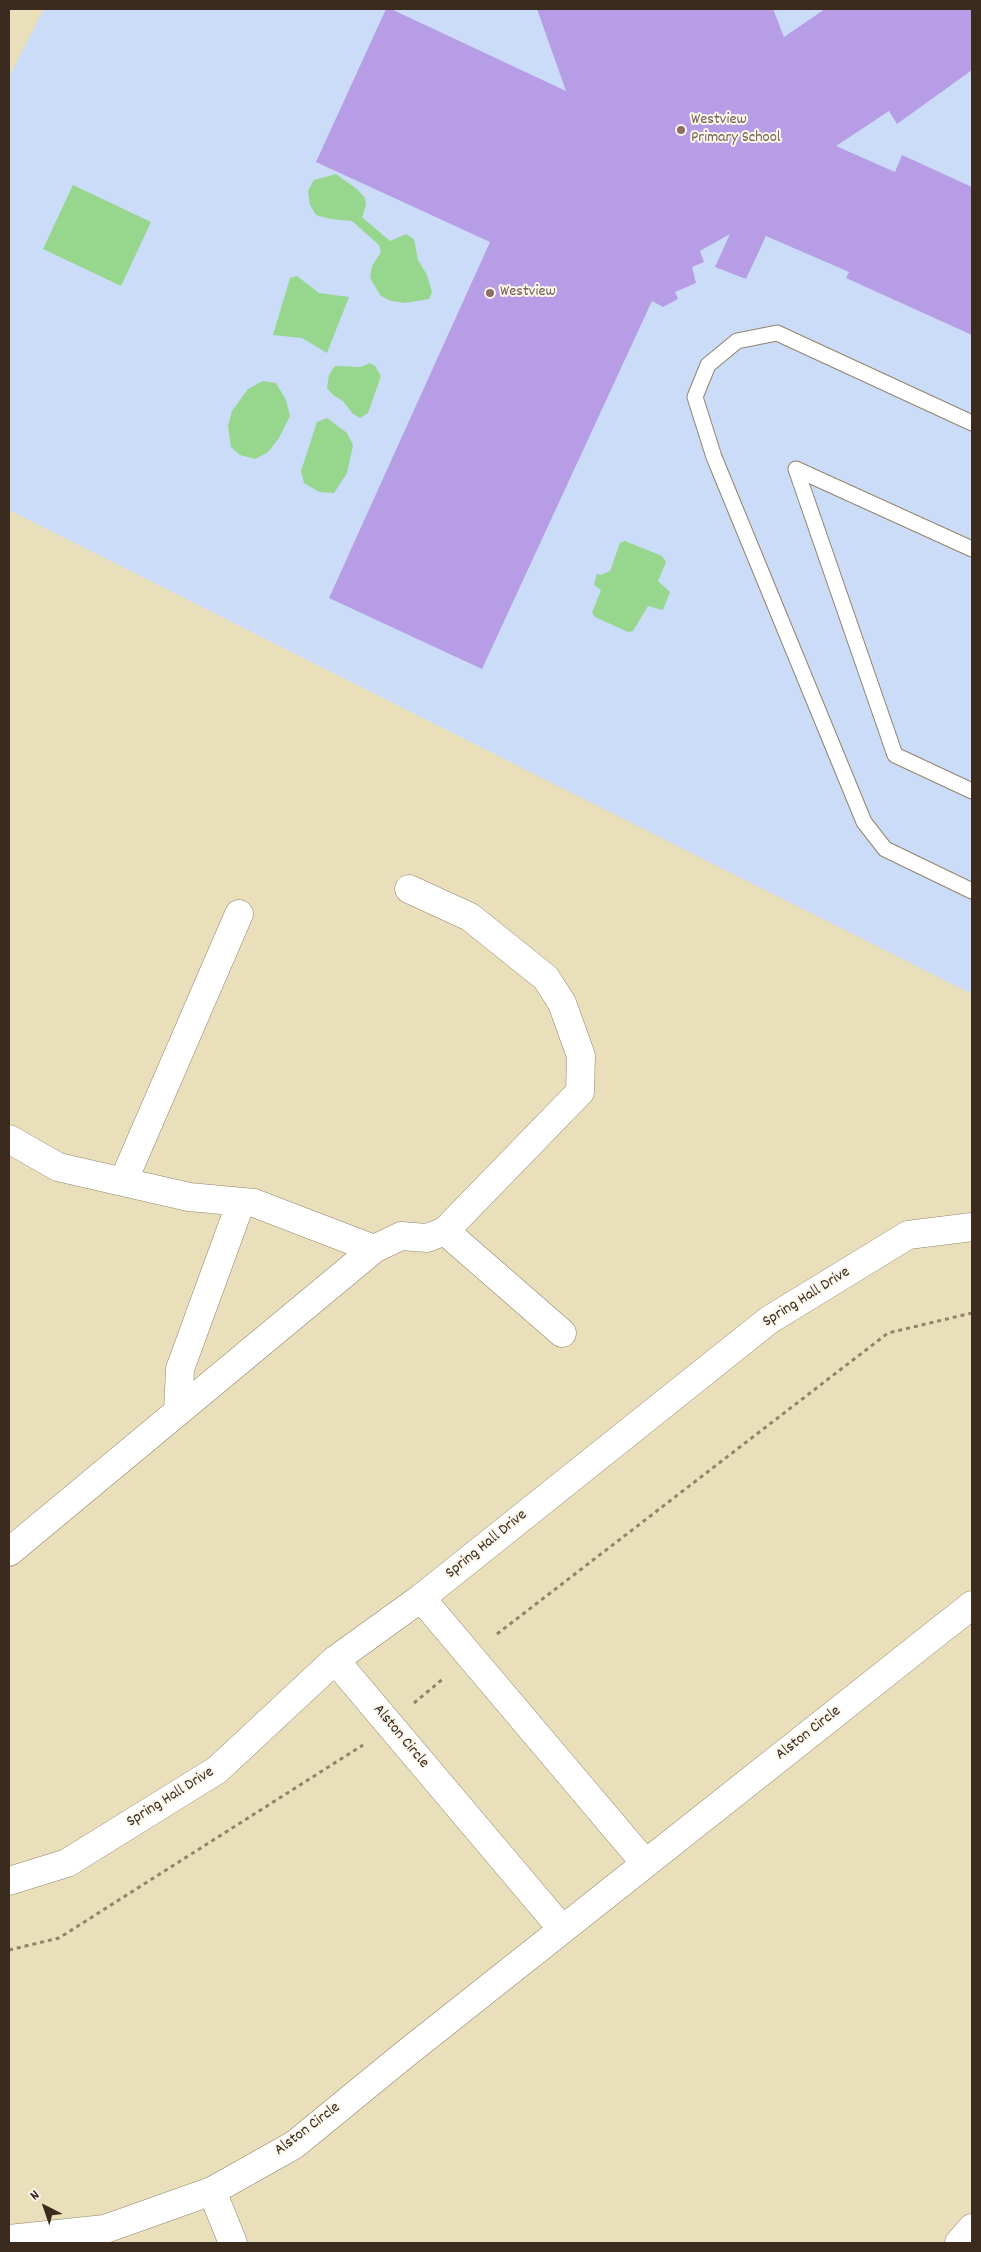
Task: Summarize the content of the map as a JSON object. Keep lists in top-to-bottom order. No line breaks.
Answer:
{"streets":{"street":["Spring Hall Drive","Alston Circle"]},"crossings":[["Spring Hall Drive","Alston Circle"]],"places":["Westview Primary School","Westview"],"north":"top left"}
